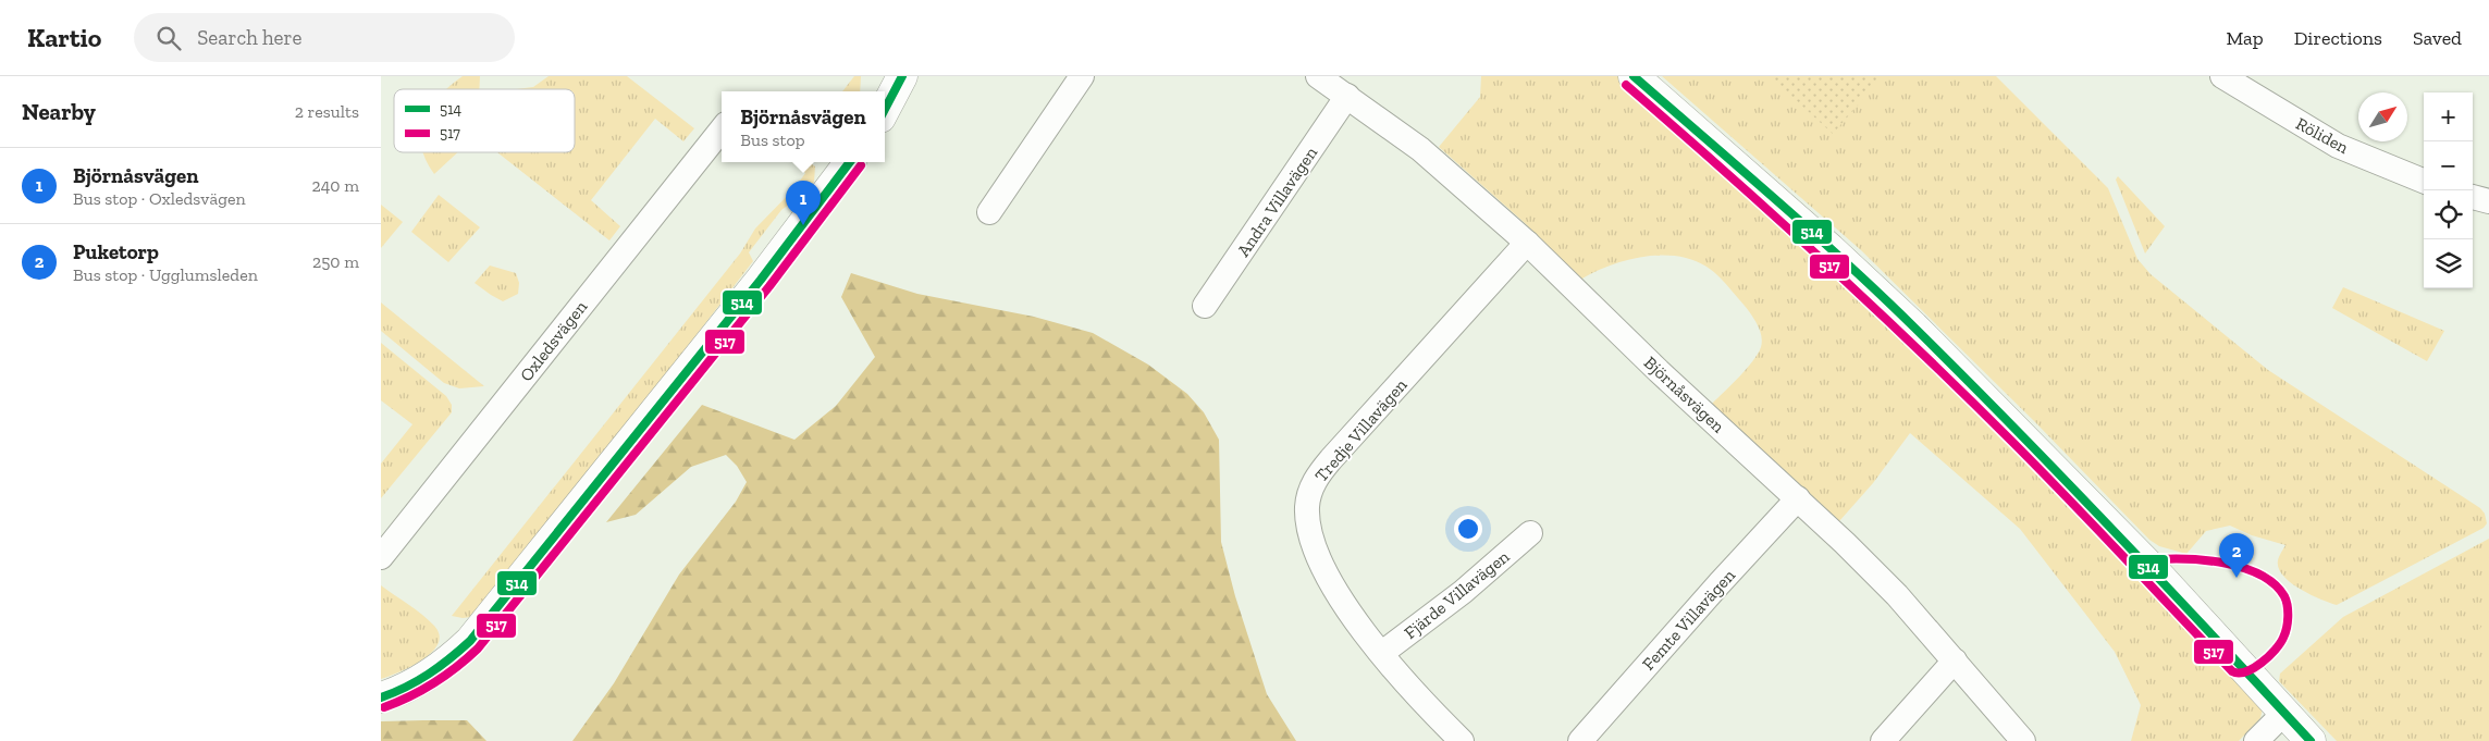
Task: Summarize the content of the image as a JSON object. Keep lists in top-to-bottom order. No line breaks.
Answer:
{"streets":{"street":["Röliden","Andra Villavägen","Oxledsvägen","Björnåsvägen","Tredje Villavägen","Fjärde Villavägen","Femte Villavägen"]},"crossings":[["Andra Villavägen","Björnåsvägen"],["Björnåsvägen","Tredje Villavägen"],["Björnåsvägen","Femte Villavägen"],["Tredje Villavägen","Fjärde Villavägen"]],"lines":["transit line 514","transit line 517"],"legend":["514","517"],"north":"top right","page":{"header":"Kartio","search":"Search here","nav":["Map","Directions","Saved"],"heading":["Nearby","2 results"],"popup":["Björnåsvägen","Bus stop"],"map_buttons":["+","−"],"list":[{"mark":"1","name":"Björnåsvägen","note":"Bus stop · Oxledsvägen","value":"240 m"},{"mark":"2","name":"Puketorp","note":"Bus stop · Ugglumsleden","value":"250 m"}],"pins":["1","2"]}}
